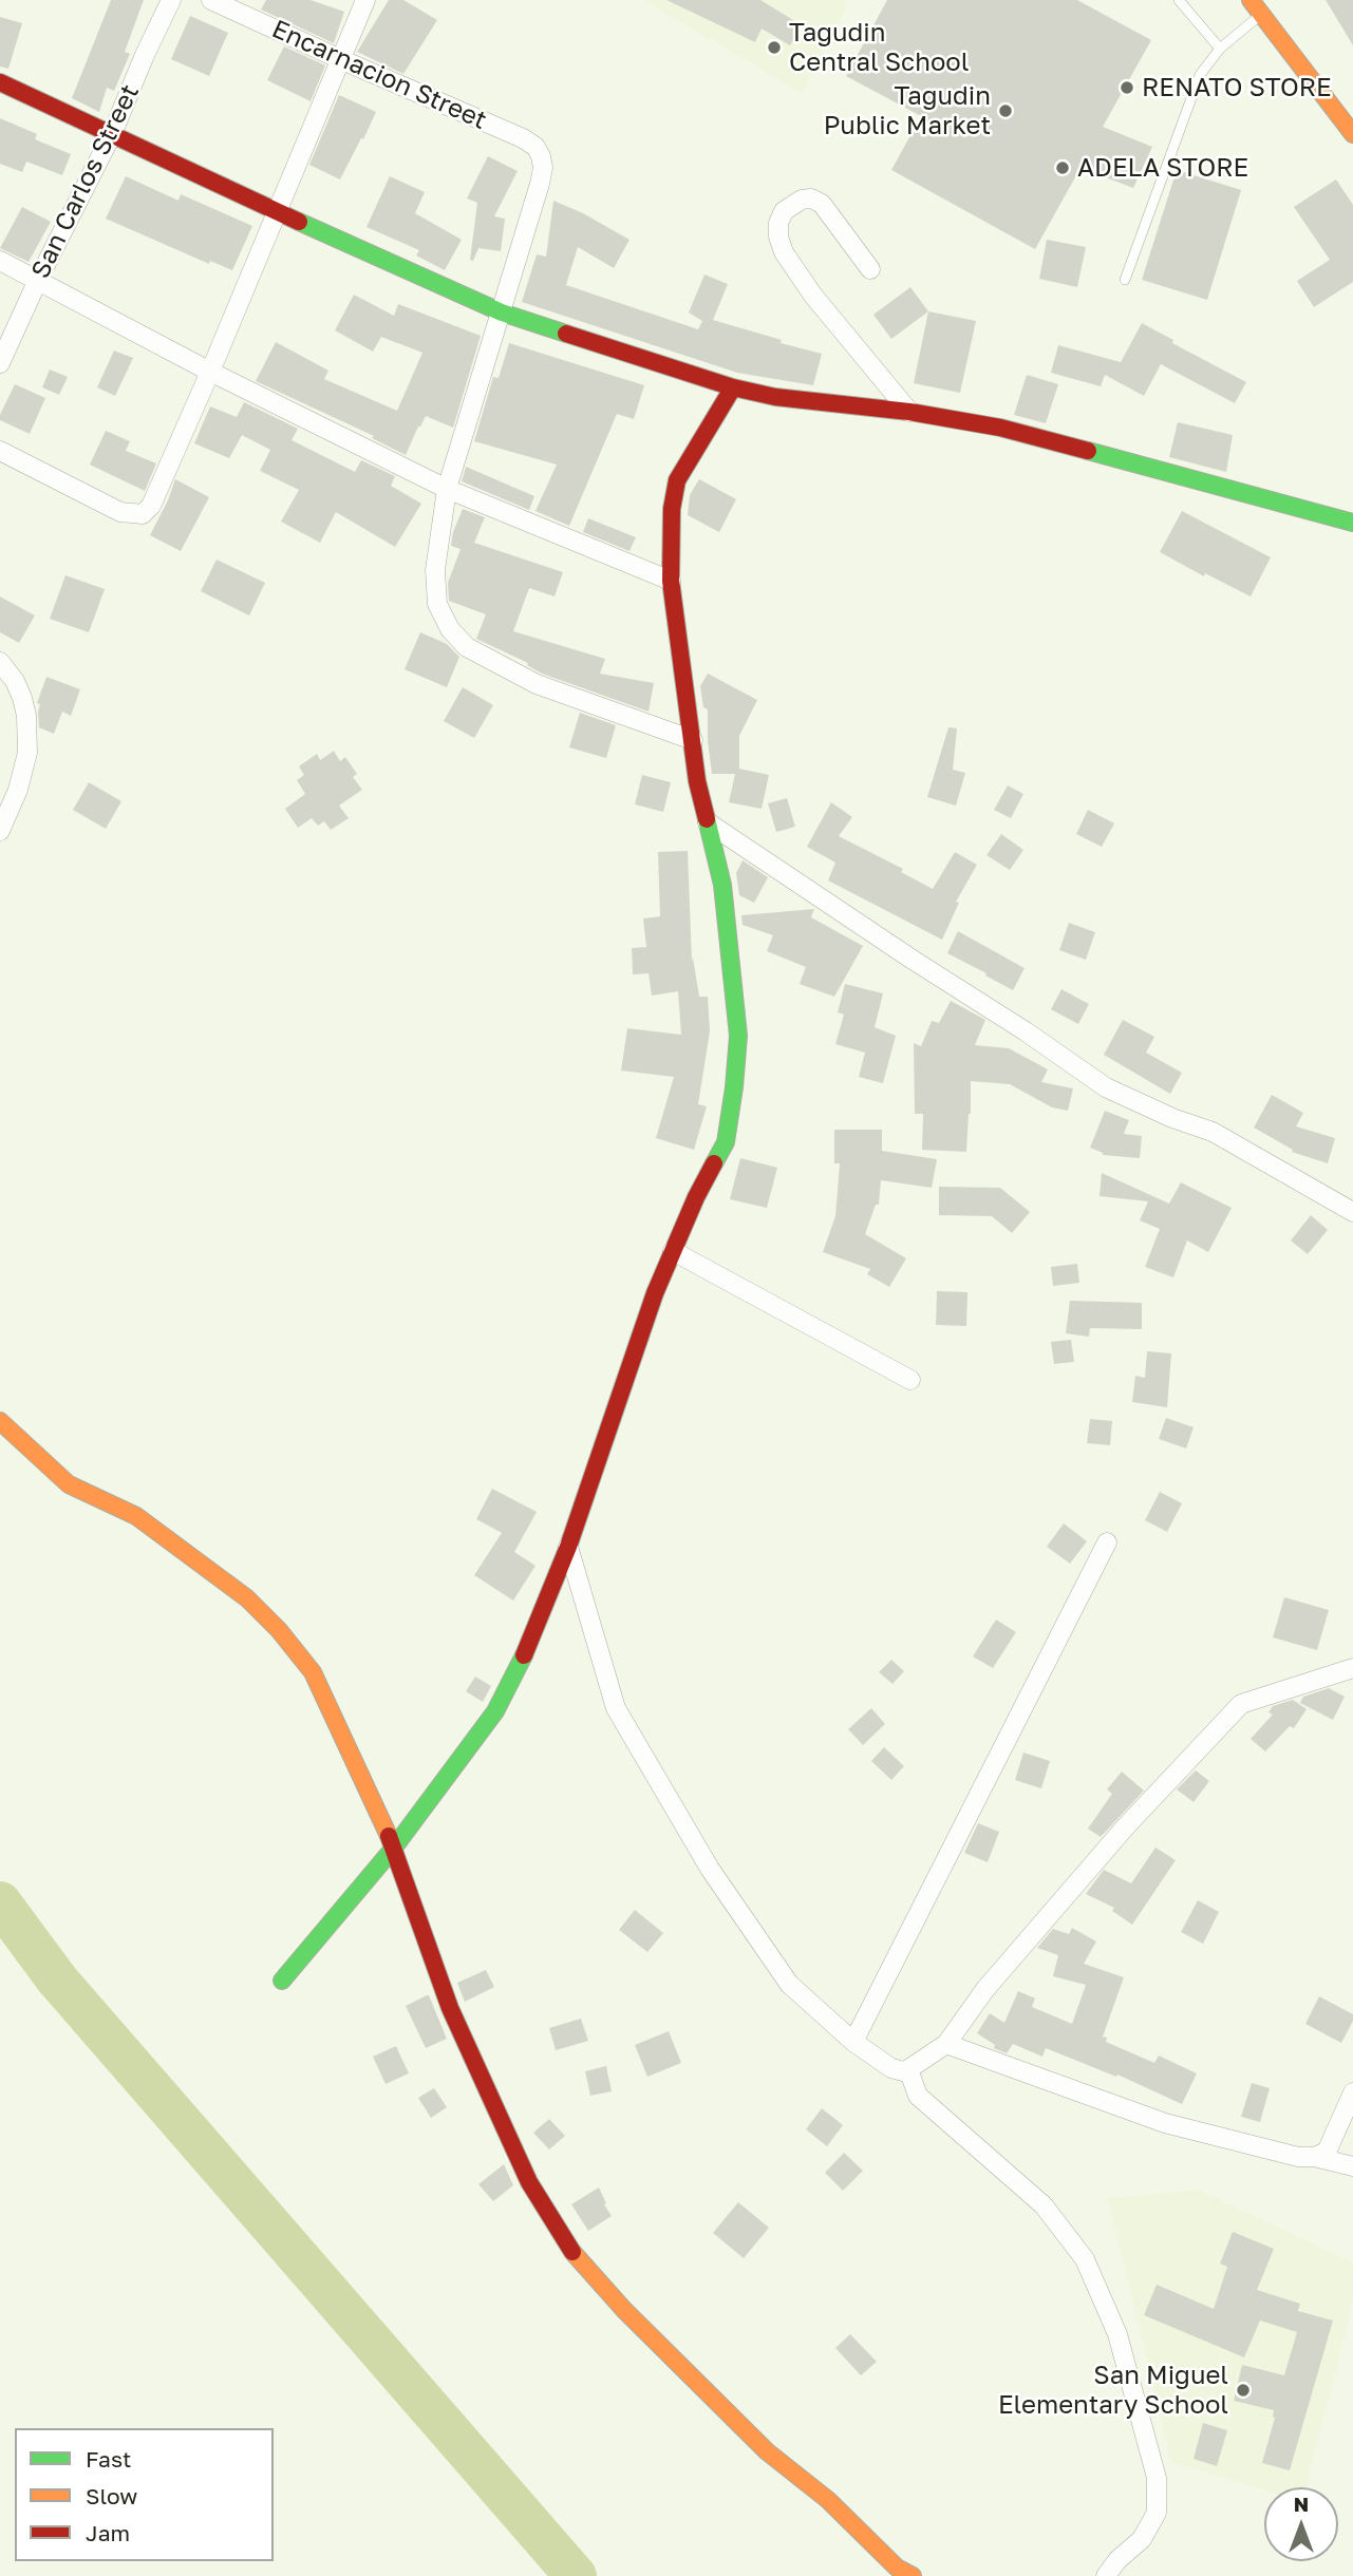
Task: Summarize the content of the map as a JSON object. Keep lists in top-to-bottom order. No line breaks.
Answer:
{"streets":{"street":["Encarnacion Street","San Carlos Street"]},"places":["Tagudin Central School","RENATO STORE","Tagudin Public Market","ADELA STORE","San Miguel Elementary School"],"legend":["Fast","Slow","Jam"],"north":"top"}
